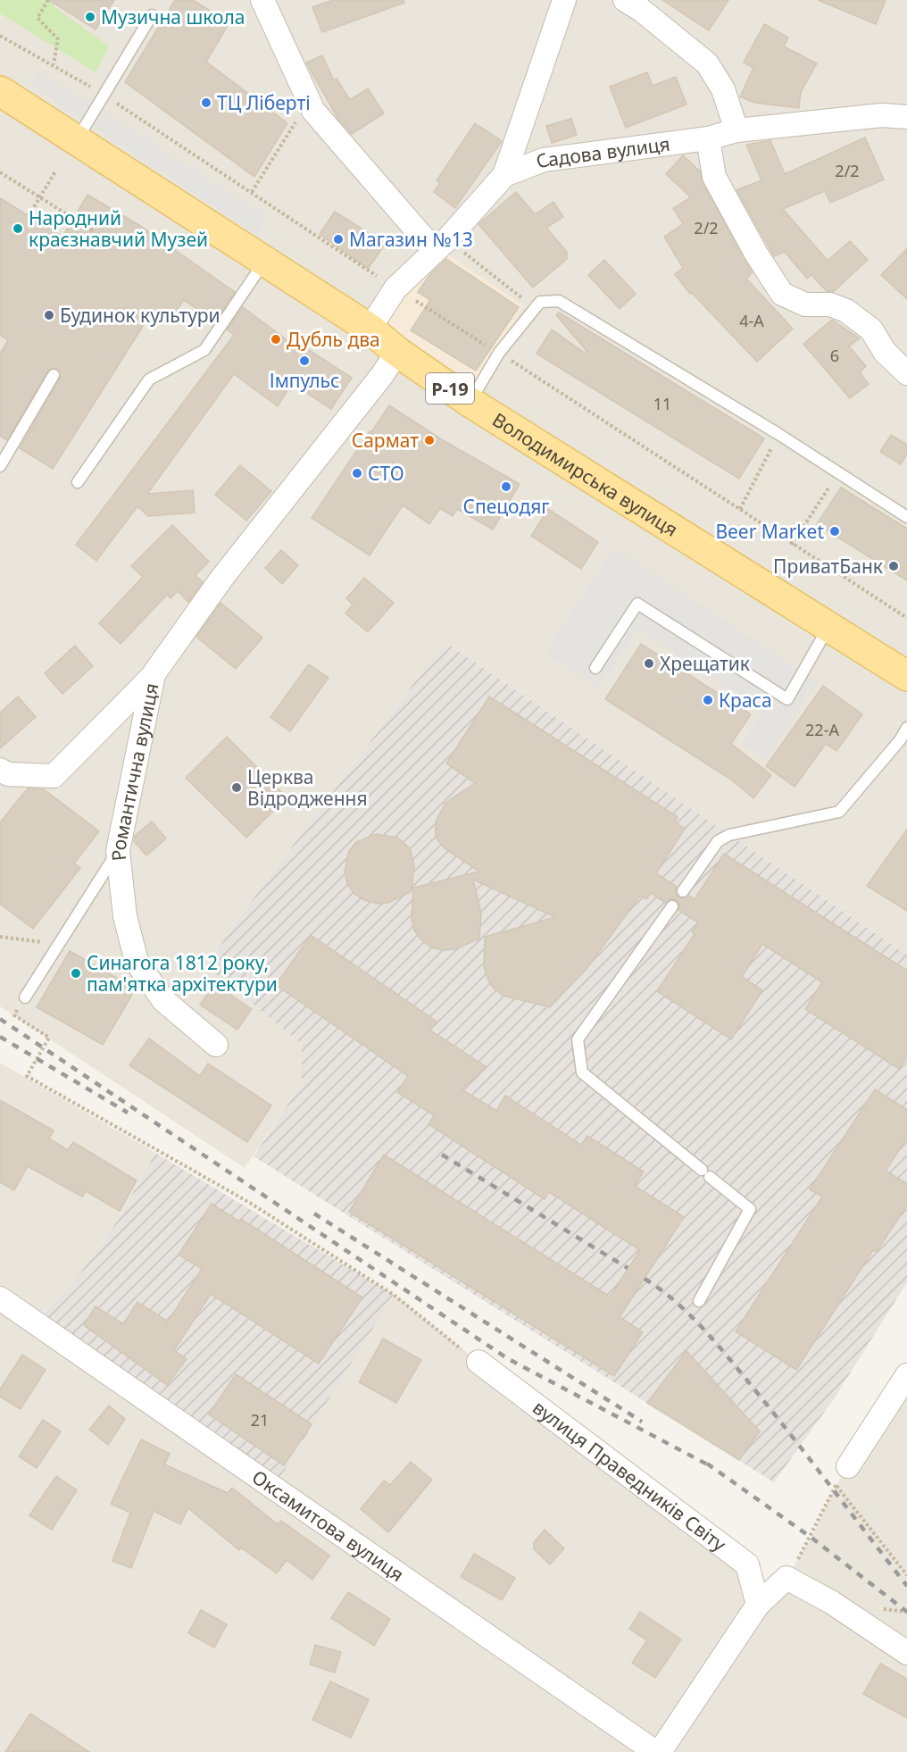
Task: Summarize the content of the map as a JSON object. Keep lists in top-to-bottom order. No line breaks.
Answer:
{"streets":{"main road":["Р-19","Володимирська вулиця"],"street":["Садова вулиця","Романтична вулиця","вулиця Праведників Світу","Оксамитова вулиця"]},"crossings":[["Садова вулиця","Володимирська вулиця"],["Володимирська вулиця","Романтична вулиця"]],"places":["Музична школа","ТЦ Ліберті","Народний краєзнавчий Музей","Магазин №13","Будинок культури","Дубль два","Імпульс","Сармат","СТО","Спецодяг","Beer Market","ПриватБанк","Хрещатик","Краса","Церква Відродження","Синагога 1812 року, пам'ятка архітектури"],"house_numbers":["2/2","2/2","4-А","6","11","22-А","21"]}
